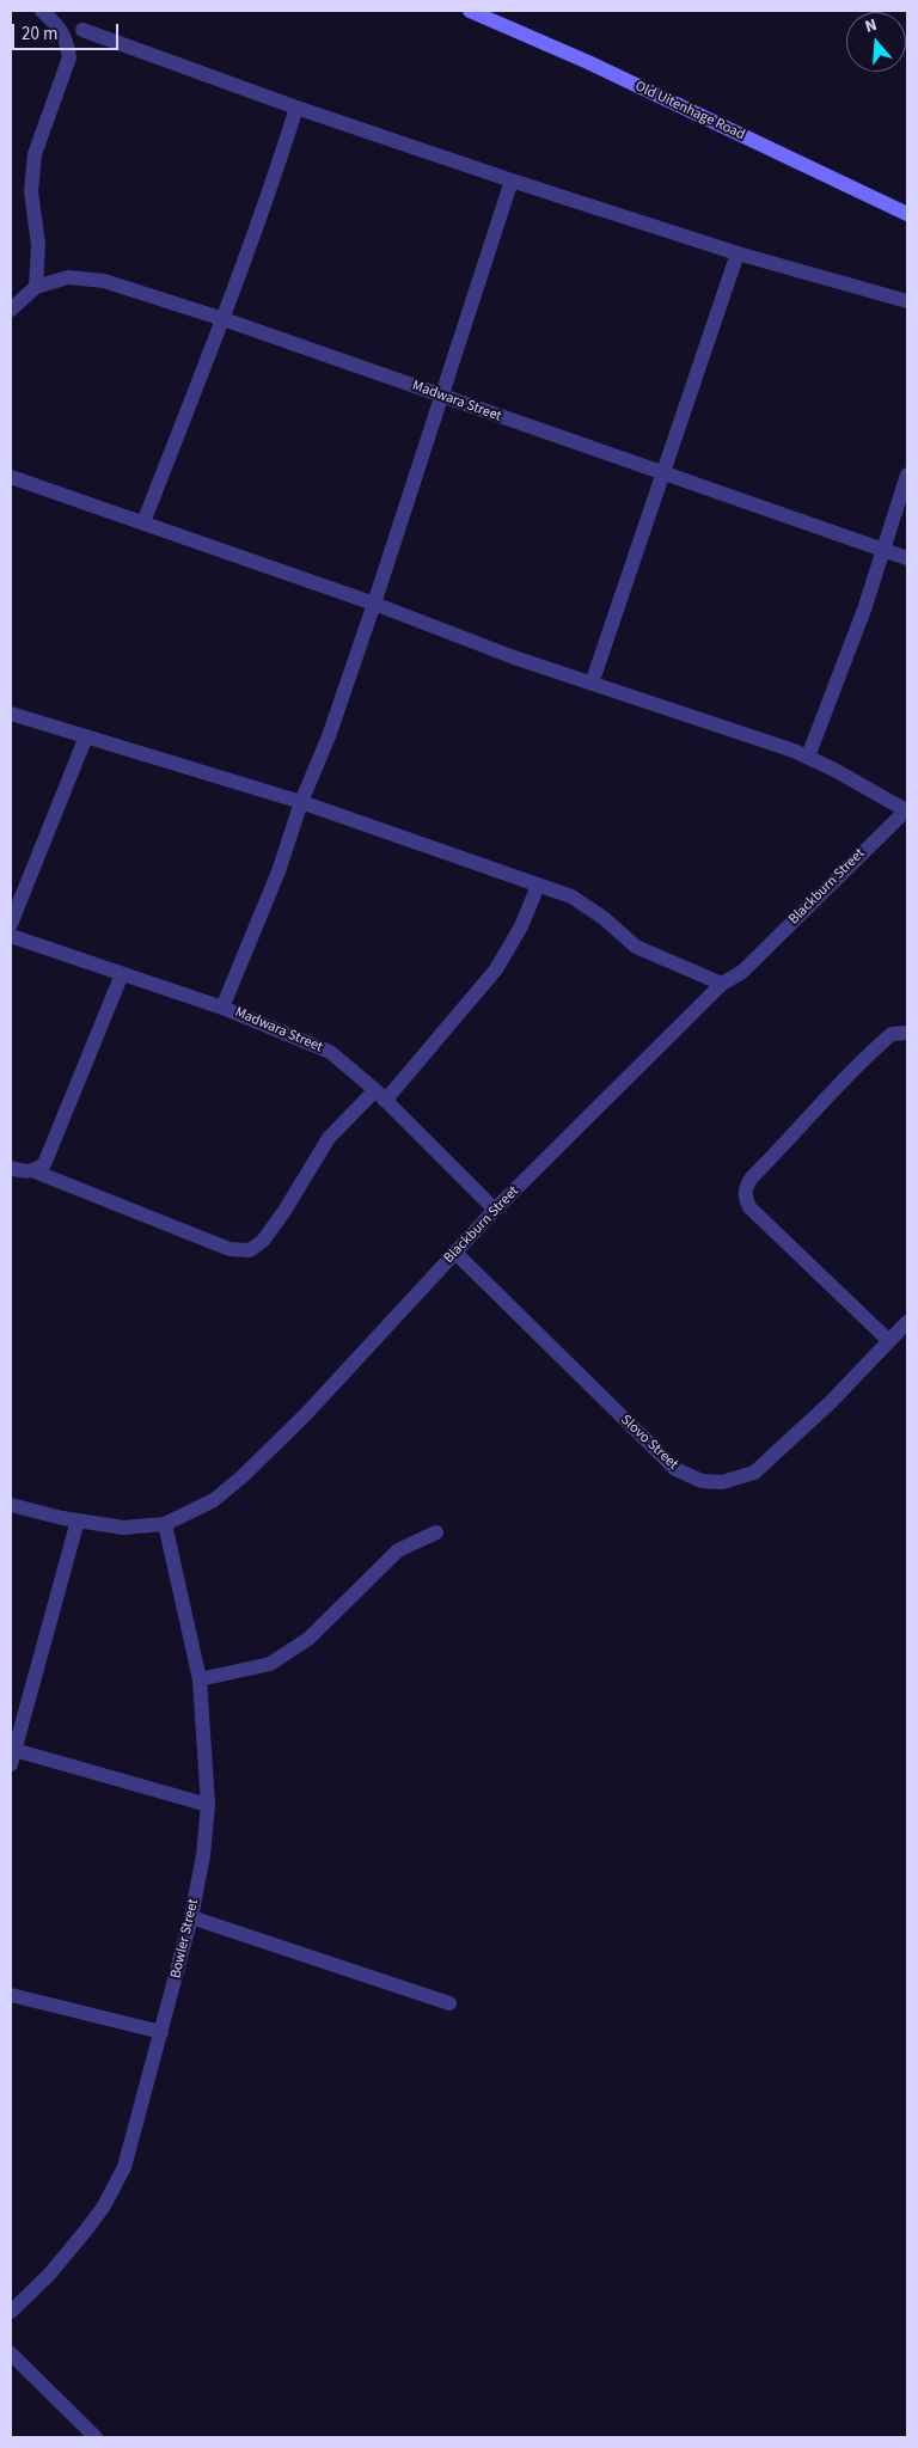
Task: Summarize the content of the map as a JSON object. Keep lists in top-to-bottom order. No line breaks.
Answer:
{"streets":{"street":["Old Uitenhage Road","Madwara Street","Blackburn Street","Slovo Street","Bowler Street"]},"crossings":[["Madwara Street","Blackburn Street"],["Blackburn Street","Slovo Street"],["Blackburn Street","Bowler Street"]],"scale_bar":"20 m","north":"top"}
